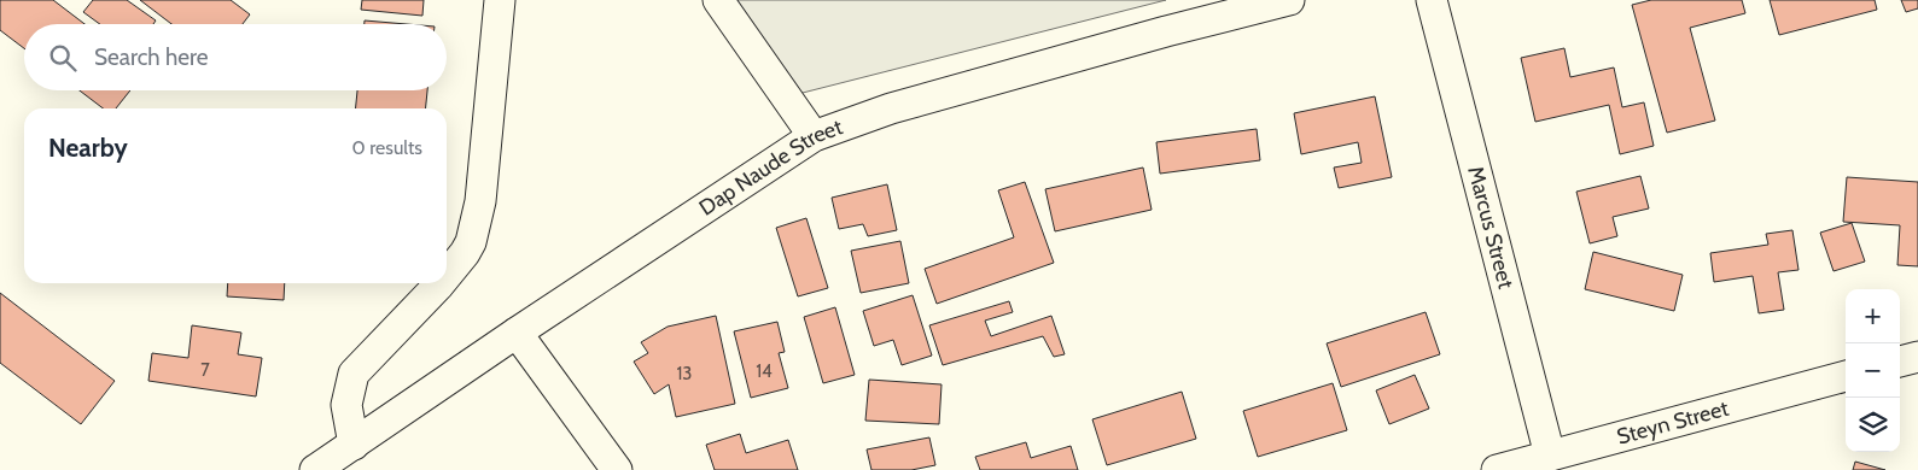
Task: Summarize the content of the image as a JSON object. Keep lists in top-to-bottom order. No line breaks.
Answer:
{"streets":{"street":["Dap Naude Street","Marcus Street","Steyn Street"]},"crossings":[["Marcus Street","Steyn Street"]],"house_numbers":["7","14","13"],"page":{"search":"Search here","heading":["Nearby","0 results"],"map_buttons":["+","−"]}}
